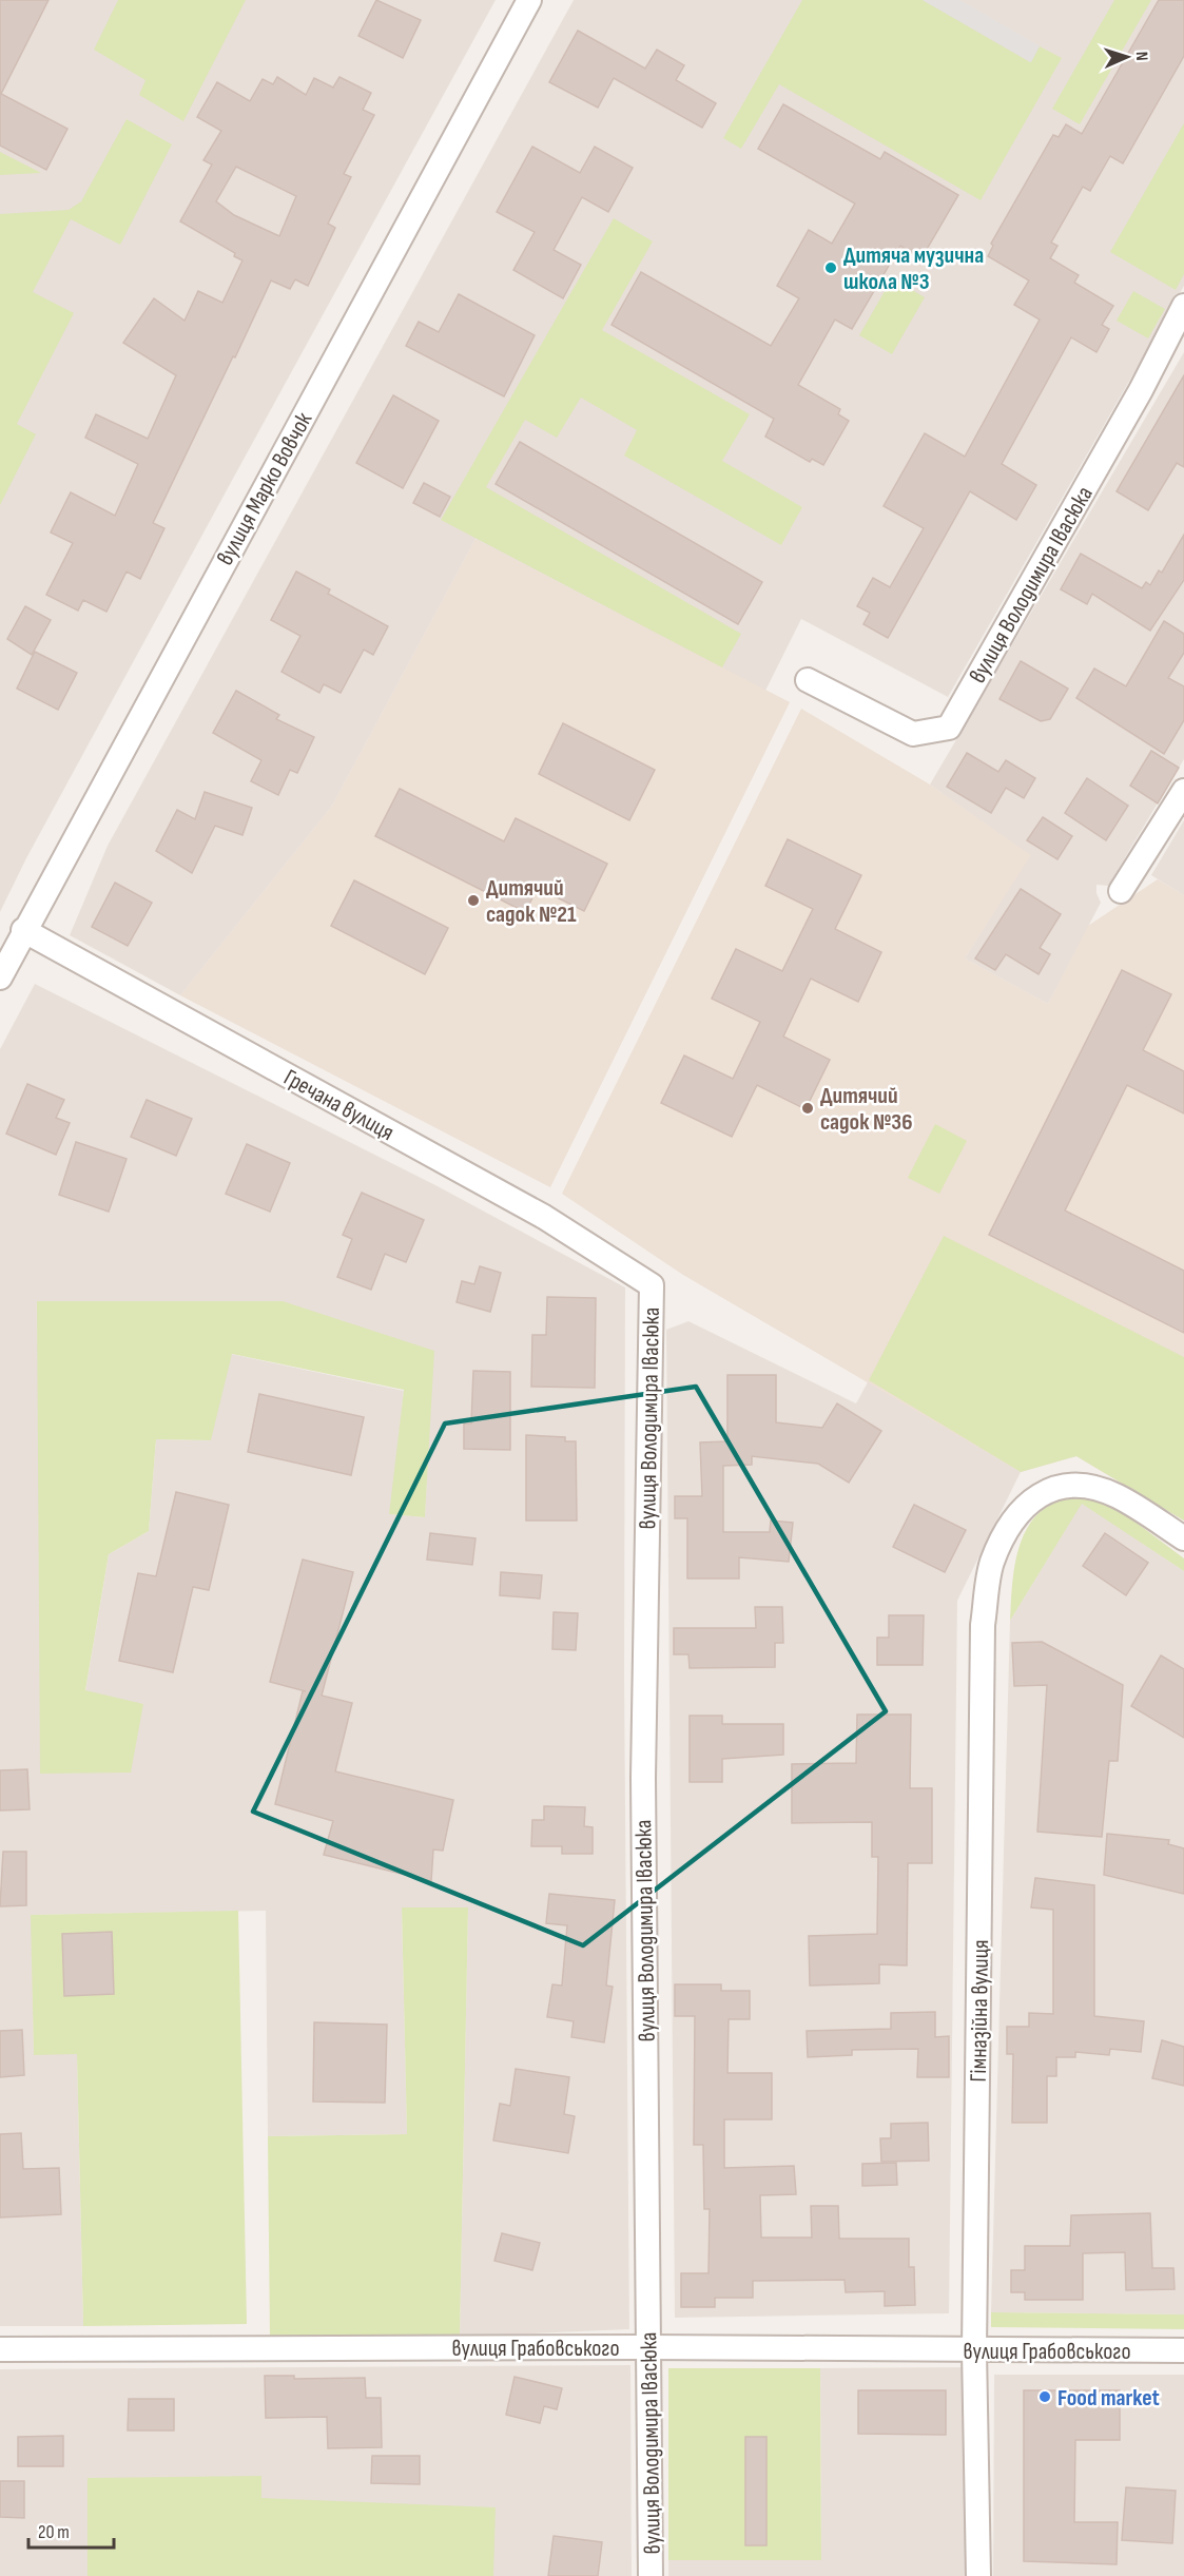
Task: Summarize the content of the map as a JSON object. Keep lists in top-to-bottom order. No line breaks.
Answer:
{"streets":{"street":["вулиця Марко Вовчок","вулиця Володимира Івасюка","Гречана вулиця","Гімназійна вулиця","вулиця Грабовського"]},"crossings":[["вулиця Марко Вовчок","Гречана вулиця"],["вулиця Володимира Івасюка","Гречана вулиця"],["вулиця Володимира Івасюка","вулиця Грабовського"],["Гімназійна вулиця","вулиця Грабовського"]],"places":["Дитяча музична школа №3","Дитячий садок №21","Дитячий садок №36","Food market"],"scale_bar":"20 m","north":"right"}
